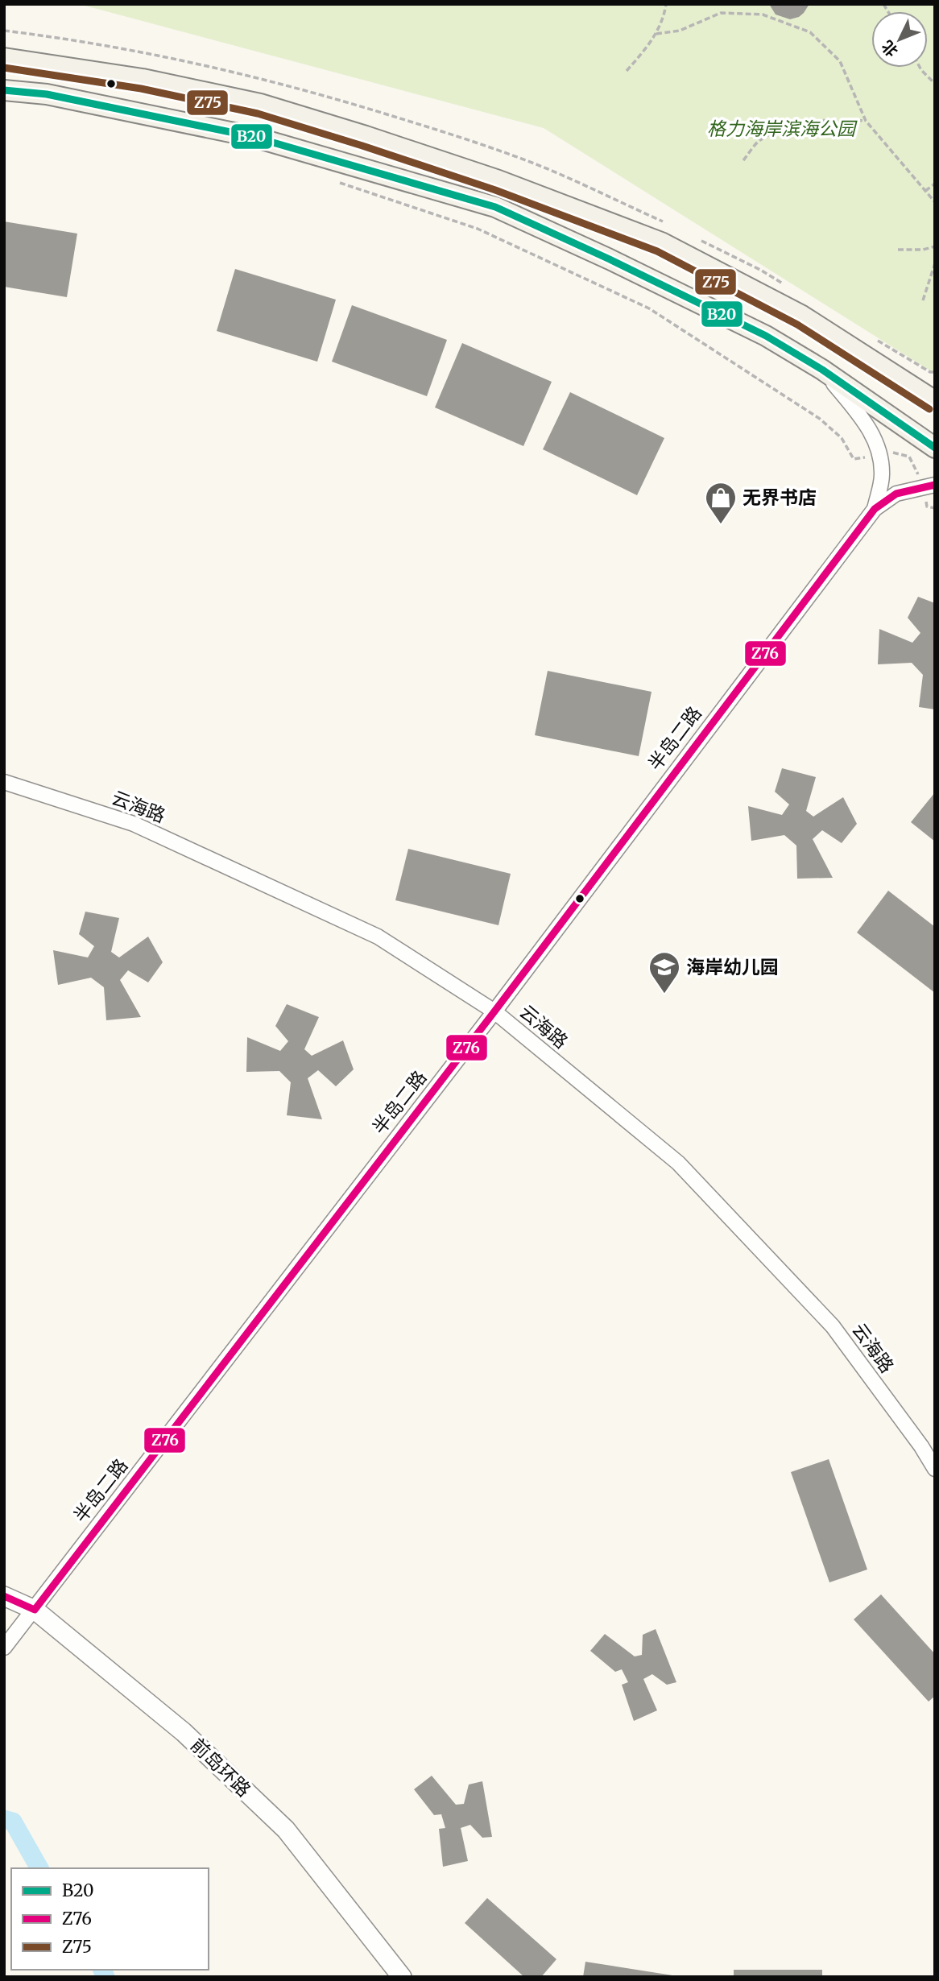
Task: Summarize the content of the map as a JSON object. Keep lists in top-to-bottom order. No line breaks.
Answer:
{"streets":{"street":["半岛二路","云海路","前岛环路"]},"crossings":[["半岛二路","云海路"],["半岛二路","前岛环路"]],"parks":["格力海岸滨海公园"],"places":{"shop":["无界书店"],"school or university":["海岸幼儿园"]},"lines":["transit line Z75","transit line B20","transit line Z76"],"legend":["B20","Z76","Z75"],"north":"bottom left"}
